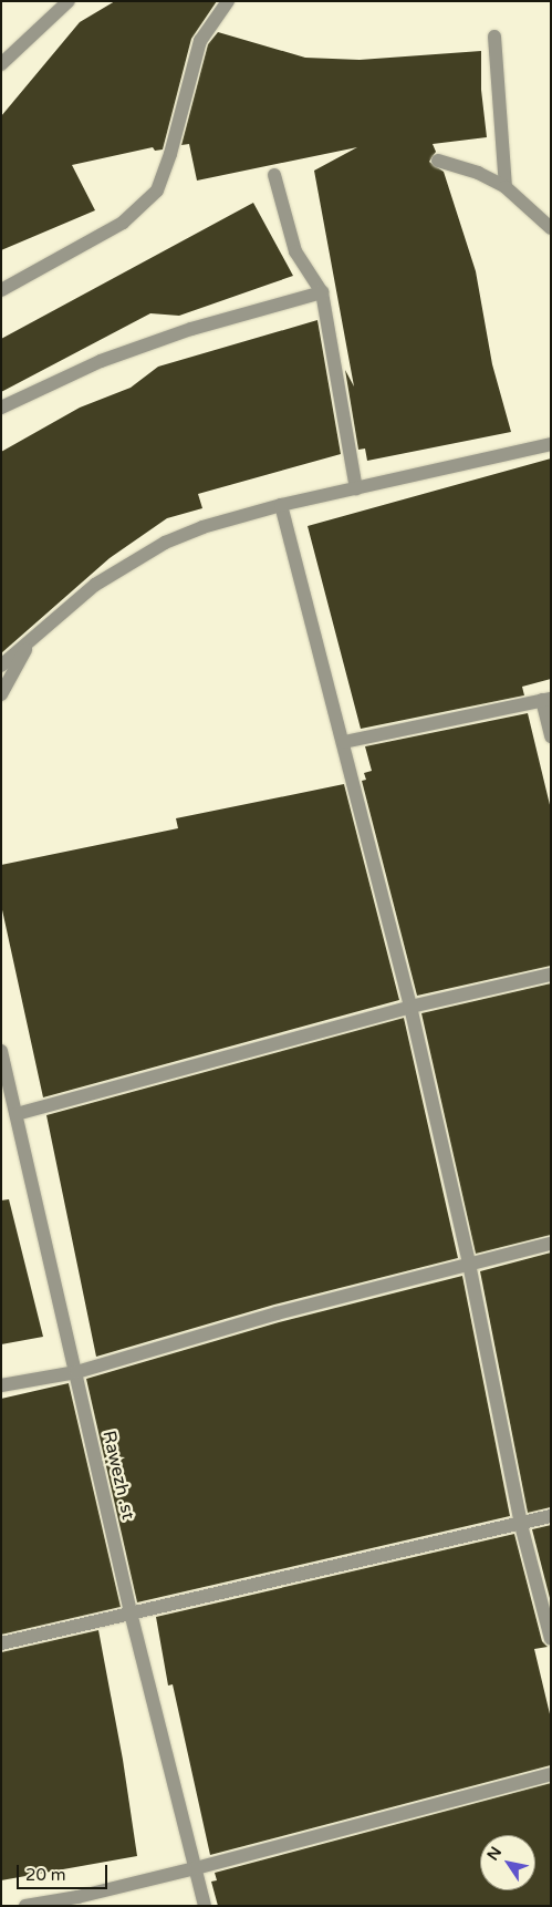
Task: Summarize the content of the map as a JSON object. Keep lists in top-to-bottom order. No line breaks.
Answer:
{"streets":{"street":["Rawezh .st"]},"scale_bar":"20 m","north":"top left"}
